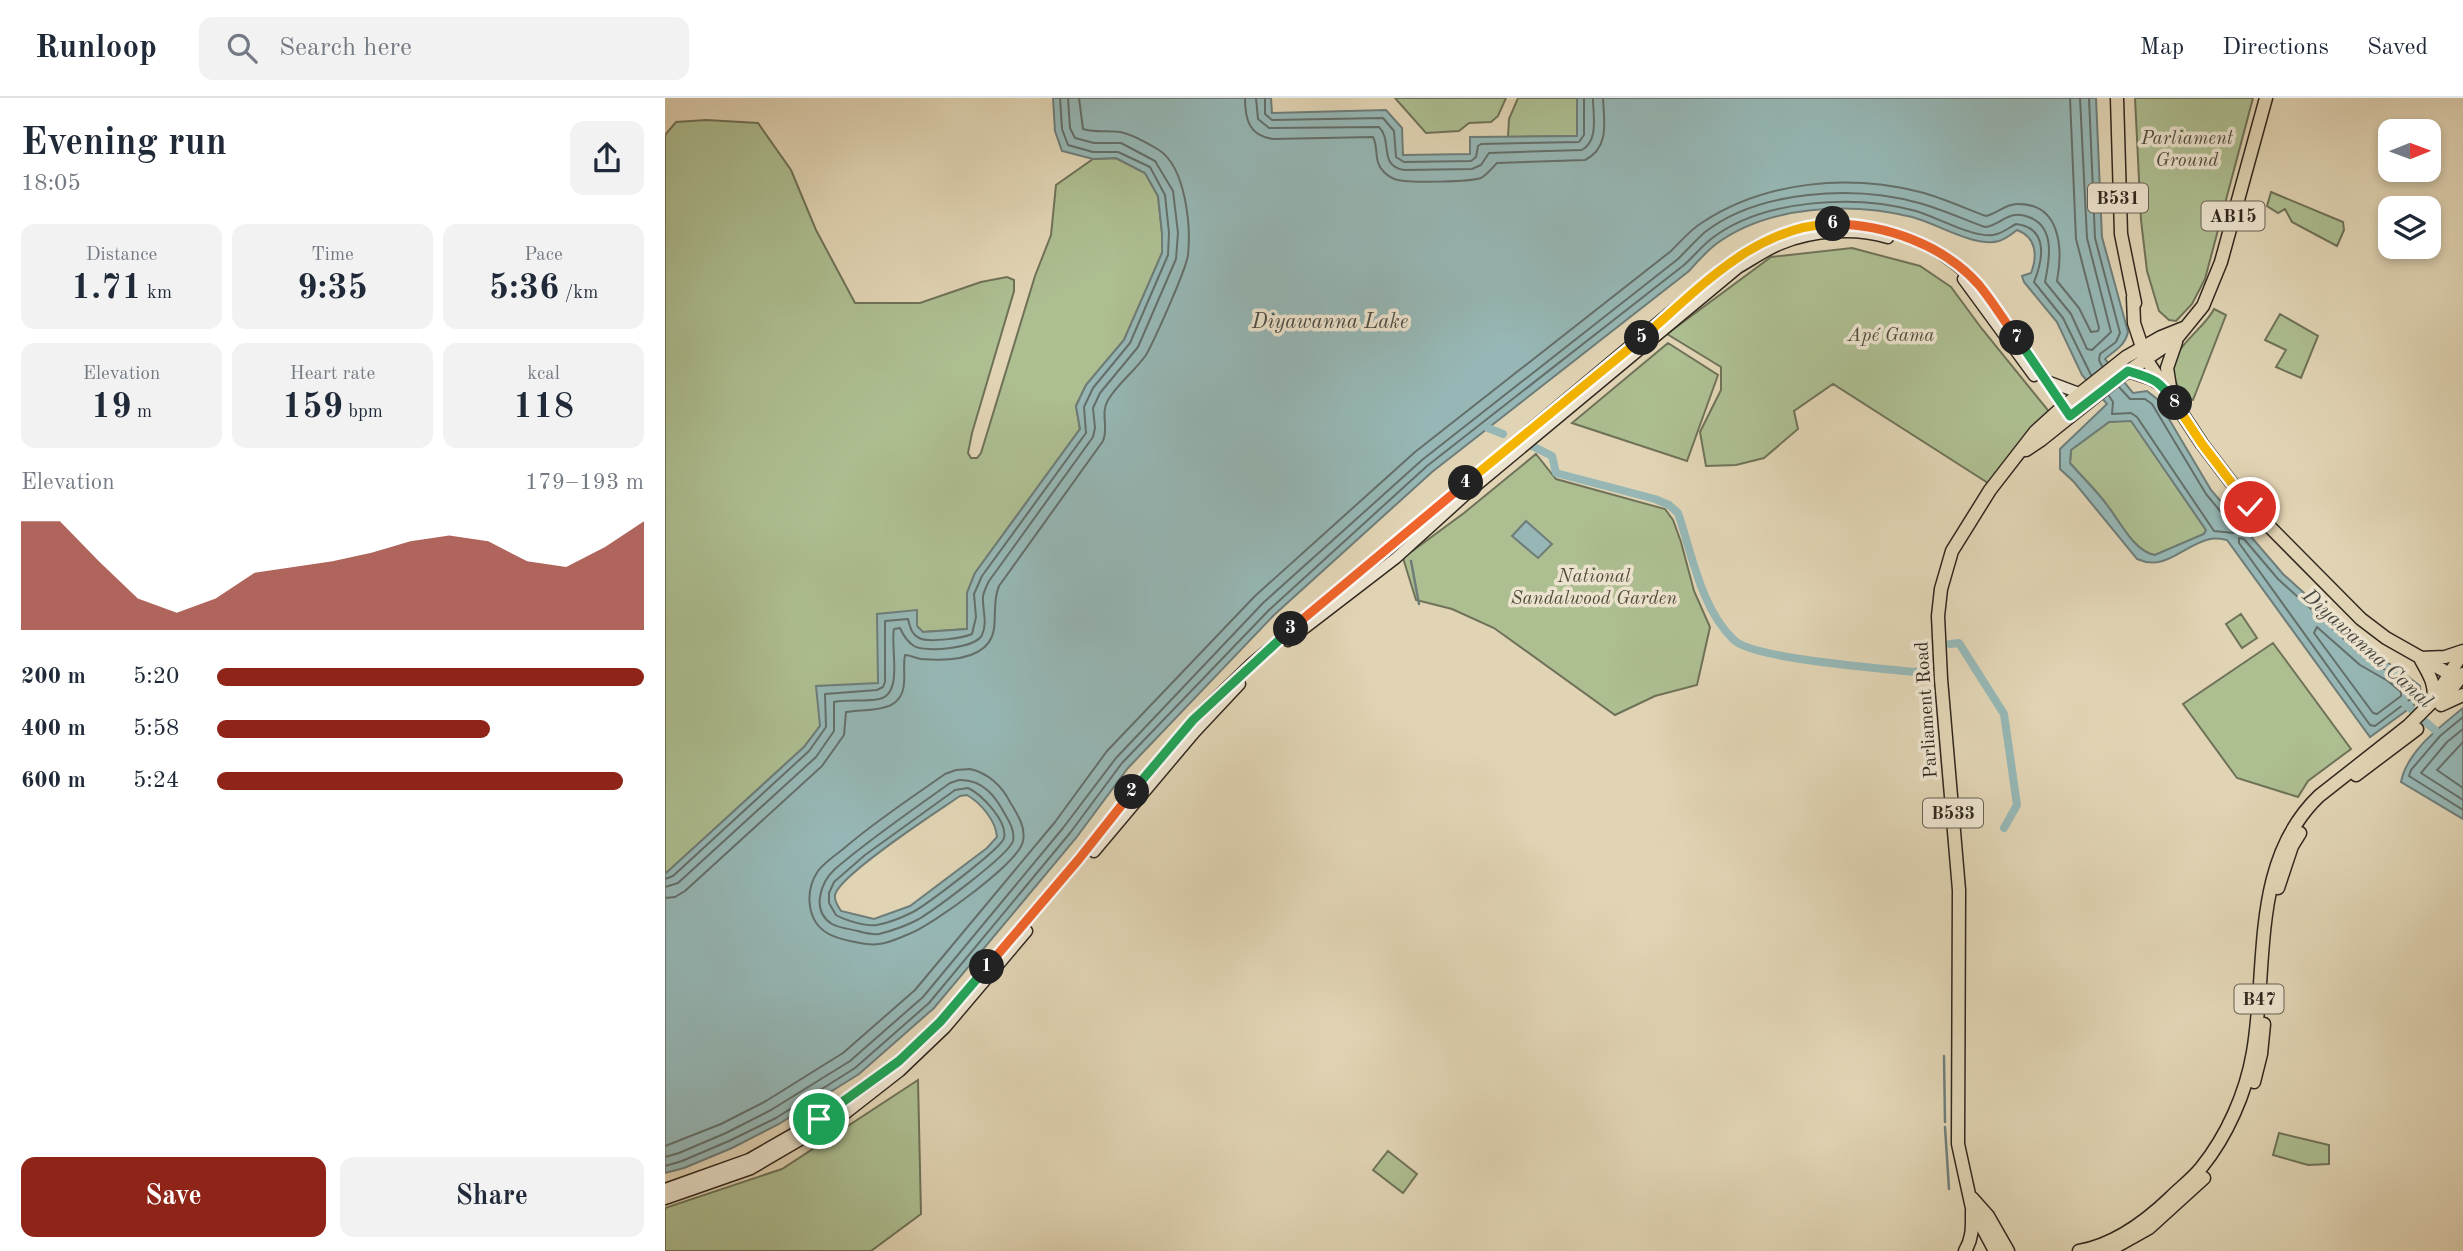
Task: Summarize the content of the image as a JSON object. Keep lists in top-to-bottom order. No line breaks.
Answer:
{"streets":{"main road":["B531","AB15","Parliament Road","B533","B47"]},"crossings":[["B531","Parliament Road"]],"water":["Diyawanna Lake","Diyawanna Canal"],"parks":["Parliament Ground","Apé Gama","National Sandalwood Garden"],"north":"right","page":{"header":"Runloop","search":"Search here","nav":["Map","Directions","Saved"],"heading":["Evening run","18:05"],"pins":["6","5","7","8","4","3","2","1"],"stats":[["Distance","1.71 km"],["Time","9:35"],["Pace","5:36 /km"],["Elevation","19 m"],["Heart rate","159 bpm"],["kcal","118"]],"chart":["Elevation","179–193 m"],"list":[{"name":"200 m","note":"5:20"},{"name":"400 m","note":"5:58"},{"name":"600 m","note":"5:24"}],"buttons":["Save","Share"]}}
